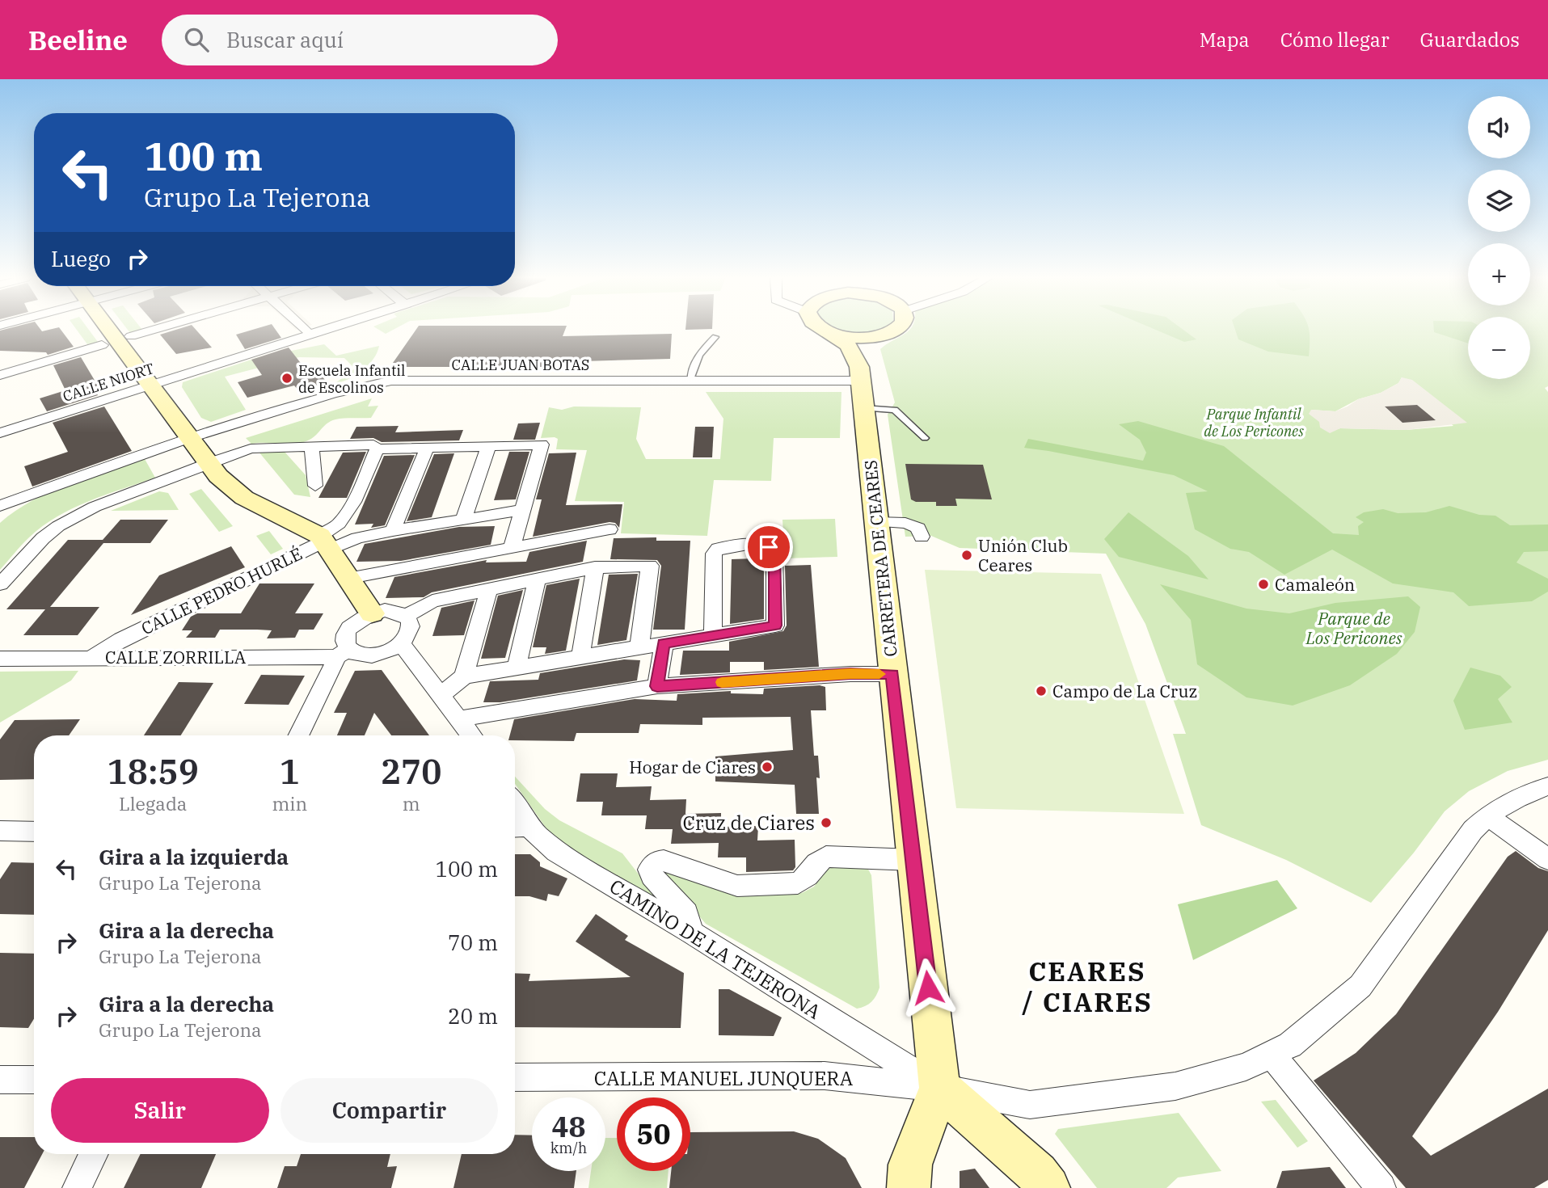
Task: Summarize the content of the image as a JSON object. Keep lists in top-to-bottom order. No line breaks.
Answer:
{"streets":{"main road":["CARRETERA DE CEARES"],"street":["CALLE JUAN BOTAS","CALLE NIORT","CALLE PEDRO HURLÉ","CALLE ZORRILLA","CAMINO DE LA TEJERONA","CALLE MANUEL JUNQUERA"]},"crossings":[["CALLE JUAN BOTAS","CARRETERA DE CEARES"],["CARRETERA DE CEARES","CAMINO DE LA TEJERONA"],["CARRETERA DE CEARES","CALLE MANUEL JUNQUERA"],["CALLE PEDRO HURLÉ","CALLE ZORRILLA"],["CAMINO DE LA TEJERONA","CALLE MANUEL JUNQUERA"]],"districts":["CEARES / CIARES"],"parks":["Parque Infantil de Los Pericones","Parque de Los Pericones"],"places":["Escuela Infantil de Escolinos","Unión Club Ceares","Camaleón","Campo de La Cruz","Hogar de Ciares","Cruz de Ciares"],"page":{"header":"Beeline","search":"Buscar aquí","nav":["Mapa","Cómo llegar","Guardados"],"map_buttons":["+","−"],"turn":["100 m","Grupo La Tejerona"],"then":"Luego","eta":["18:59","Llegada","1","min","270","m"],"list":[{"name":"Gira a la izquierda","note":"Grupo La Tejerona","value":"100 m"},{"name":"Gira a la derecha","note":"Grupo La Tejerona","value":"70 m"},{"name":"Gira a la derecha","note":"Grupo La Tejerona","value":"20 m"}],"buttons":["Salir","Compartir"],"speed":"48 km/h","limit":"50"}}
